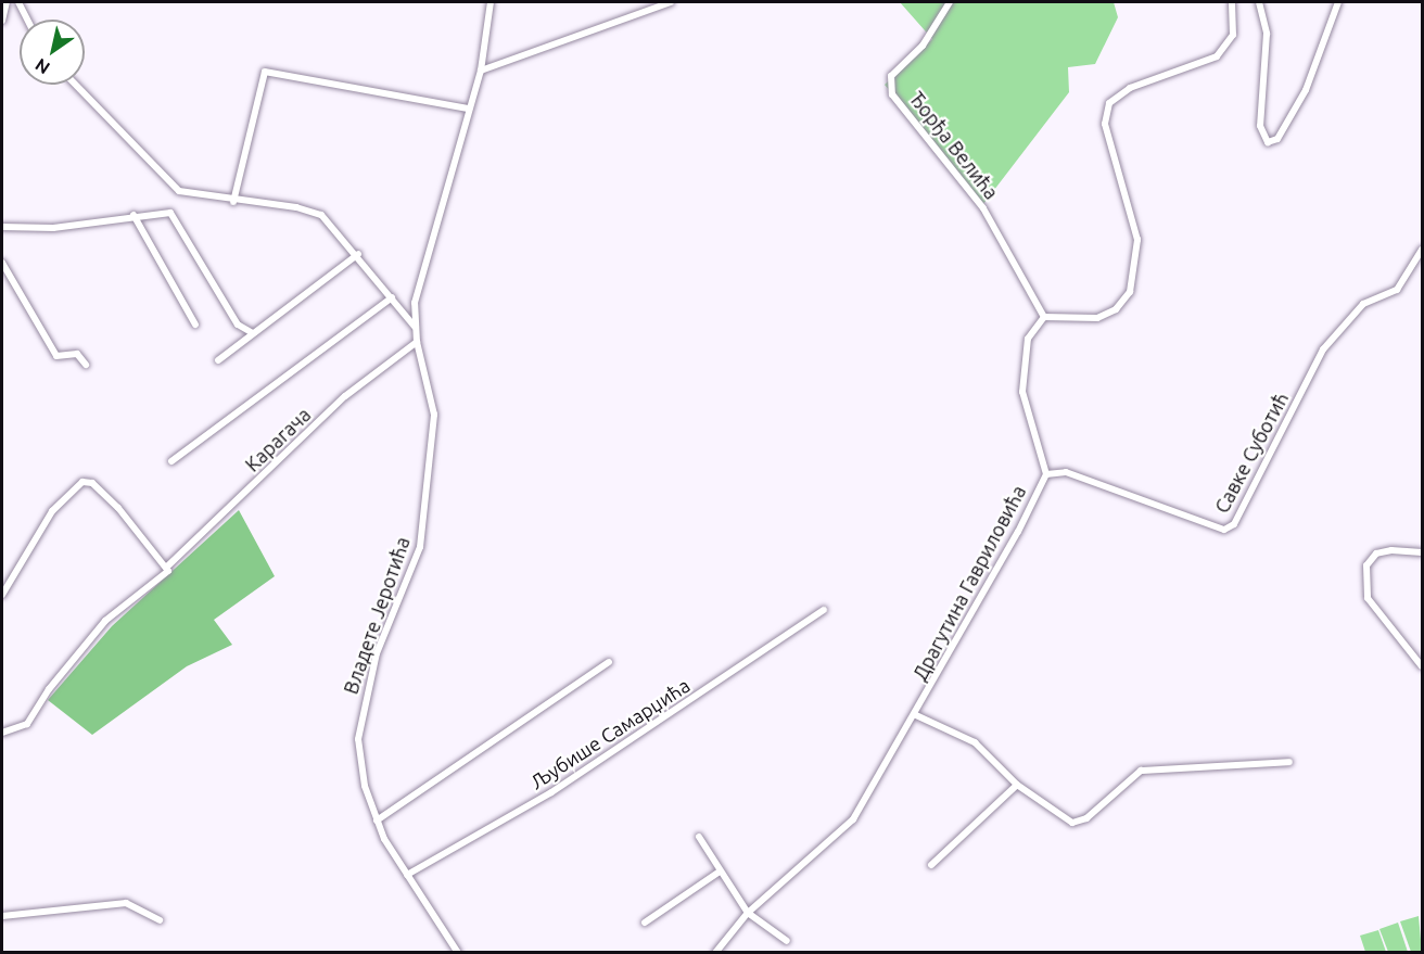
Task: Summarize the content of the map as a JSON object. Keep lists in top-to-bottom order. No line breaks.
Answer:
{"streets":{"street":["Ђорђа Велића","Карагача","Савке Суботић","Драгутина Гавриловића","Владете Јеротића","Љубише Самарџића"]},"crossings":[["Ђорђа Велића","Драгутина Гавриловића"],["Карагача","Владете Јеротића"],["Савке Суботић","Драгутина Гавриловића"],["Владете Јеротића","Љубише Самарџића"]],"north":"bottom left"}
